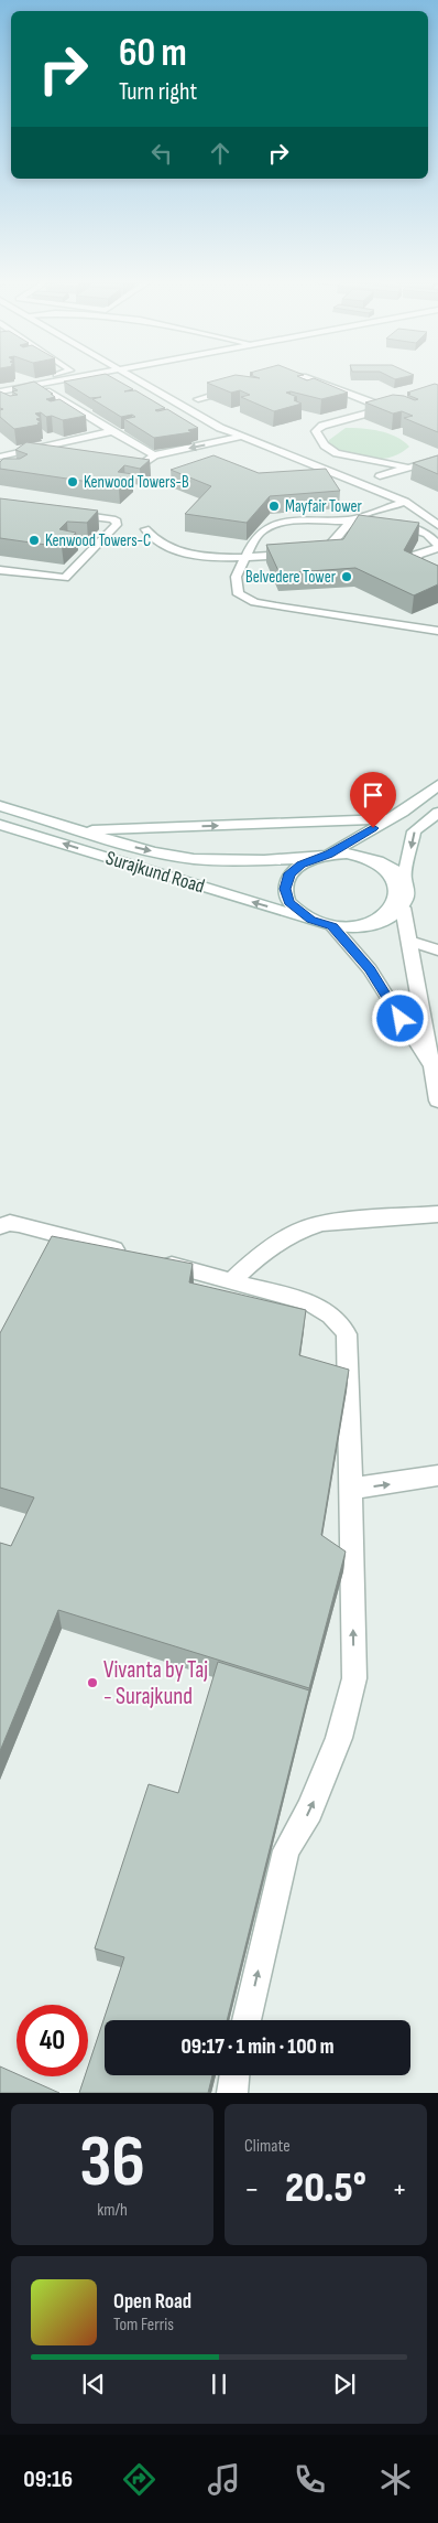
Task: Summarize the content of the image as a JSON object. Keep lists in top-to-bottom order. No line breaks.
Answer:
{"streets":{"street":["Surajkund Road"]},"places":["Kenwood Towers-B","Mayfair Tower","Kenwood Towers-C","Belvedere Tower","Vivanta by Taj - Surajkund"],"page":{"turn":["60 m","Turn right"],"limit":"40","trip":"09:17 · 1 min · 100 m","tile":[["36","km/h"],"Climate"],"heat":["−","20.5°","+"],"song":["Open Road","Tom Ferris"],"tabs":"09:16"}}
